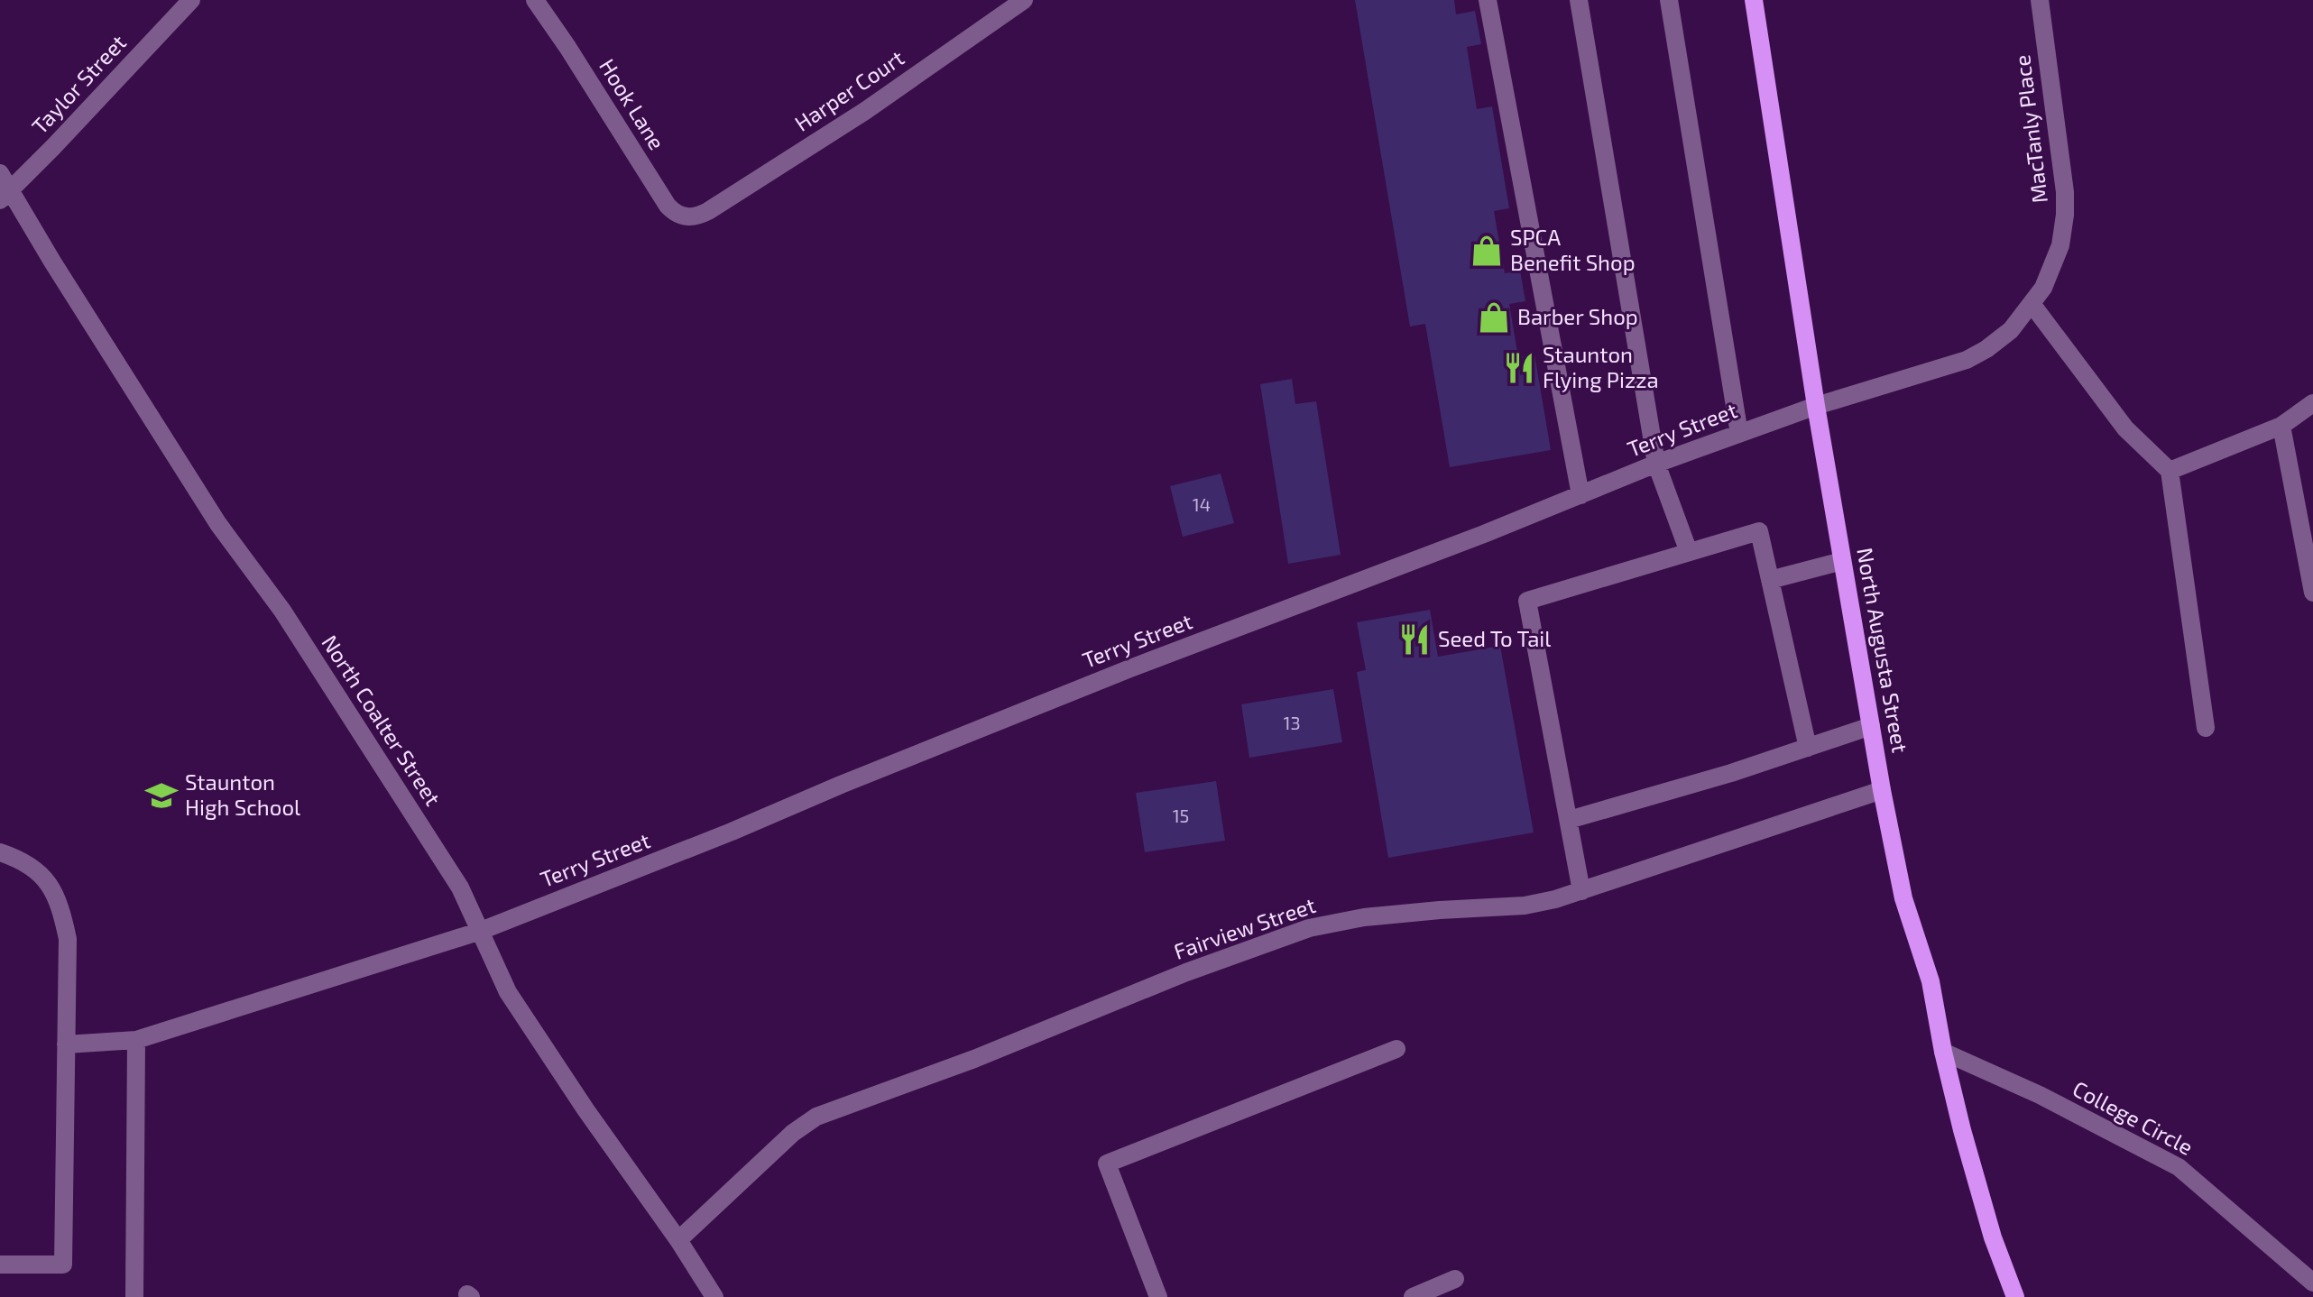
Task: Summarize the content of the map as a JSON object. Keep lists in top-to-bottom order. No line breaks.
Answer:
{"streets":{"main road":["North Augusta Street"],"street":["Taylor Street","Harper Court","Hook Lane","MacTanly Place","Terry Street","North Coalter Street","Fairview Street","College Circle"]},"crossings":[["Taylor Street","North Coalter Street"],["Harper Court","Hook Lane"],["MacTanly Place","Terry Street"],["MacTanly Place","North Augusta Street"],["Terry Street","North Augusta Street"],["Terry Street","North Coalter Street"],["North Augusta Street","Fairview Street"],["North Augusta Street","College Circle"],["North Coalter Street","Fairview Street"]],"places":{"shop":["SPCA Benefit Shop","Barber Shop"],"restaurant":["Staunton Flying Pizza","Seed To Tail"],"school or university":["Staunton High School"]},"house_numbers":["14","13","15"]}
